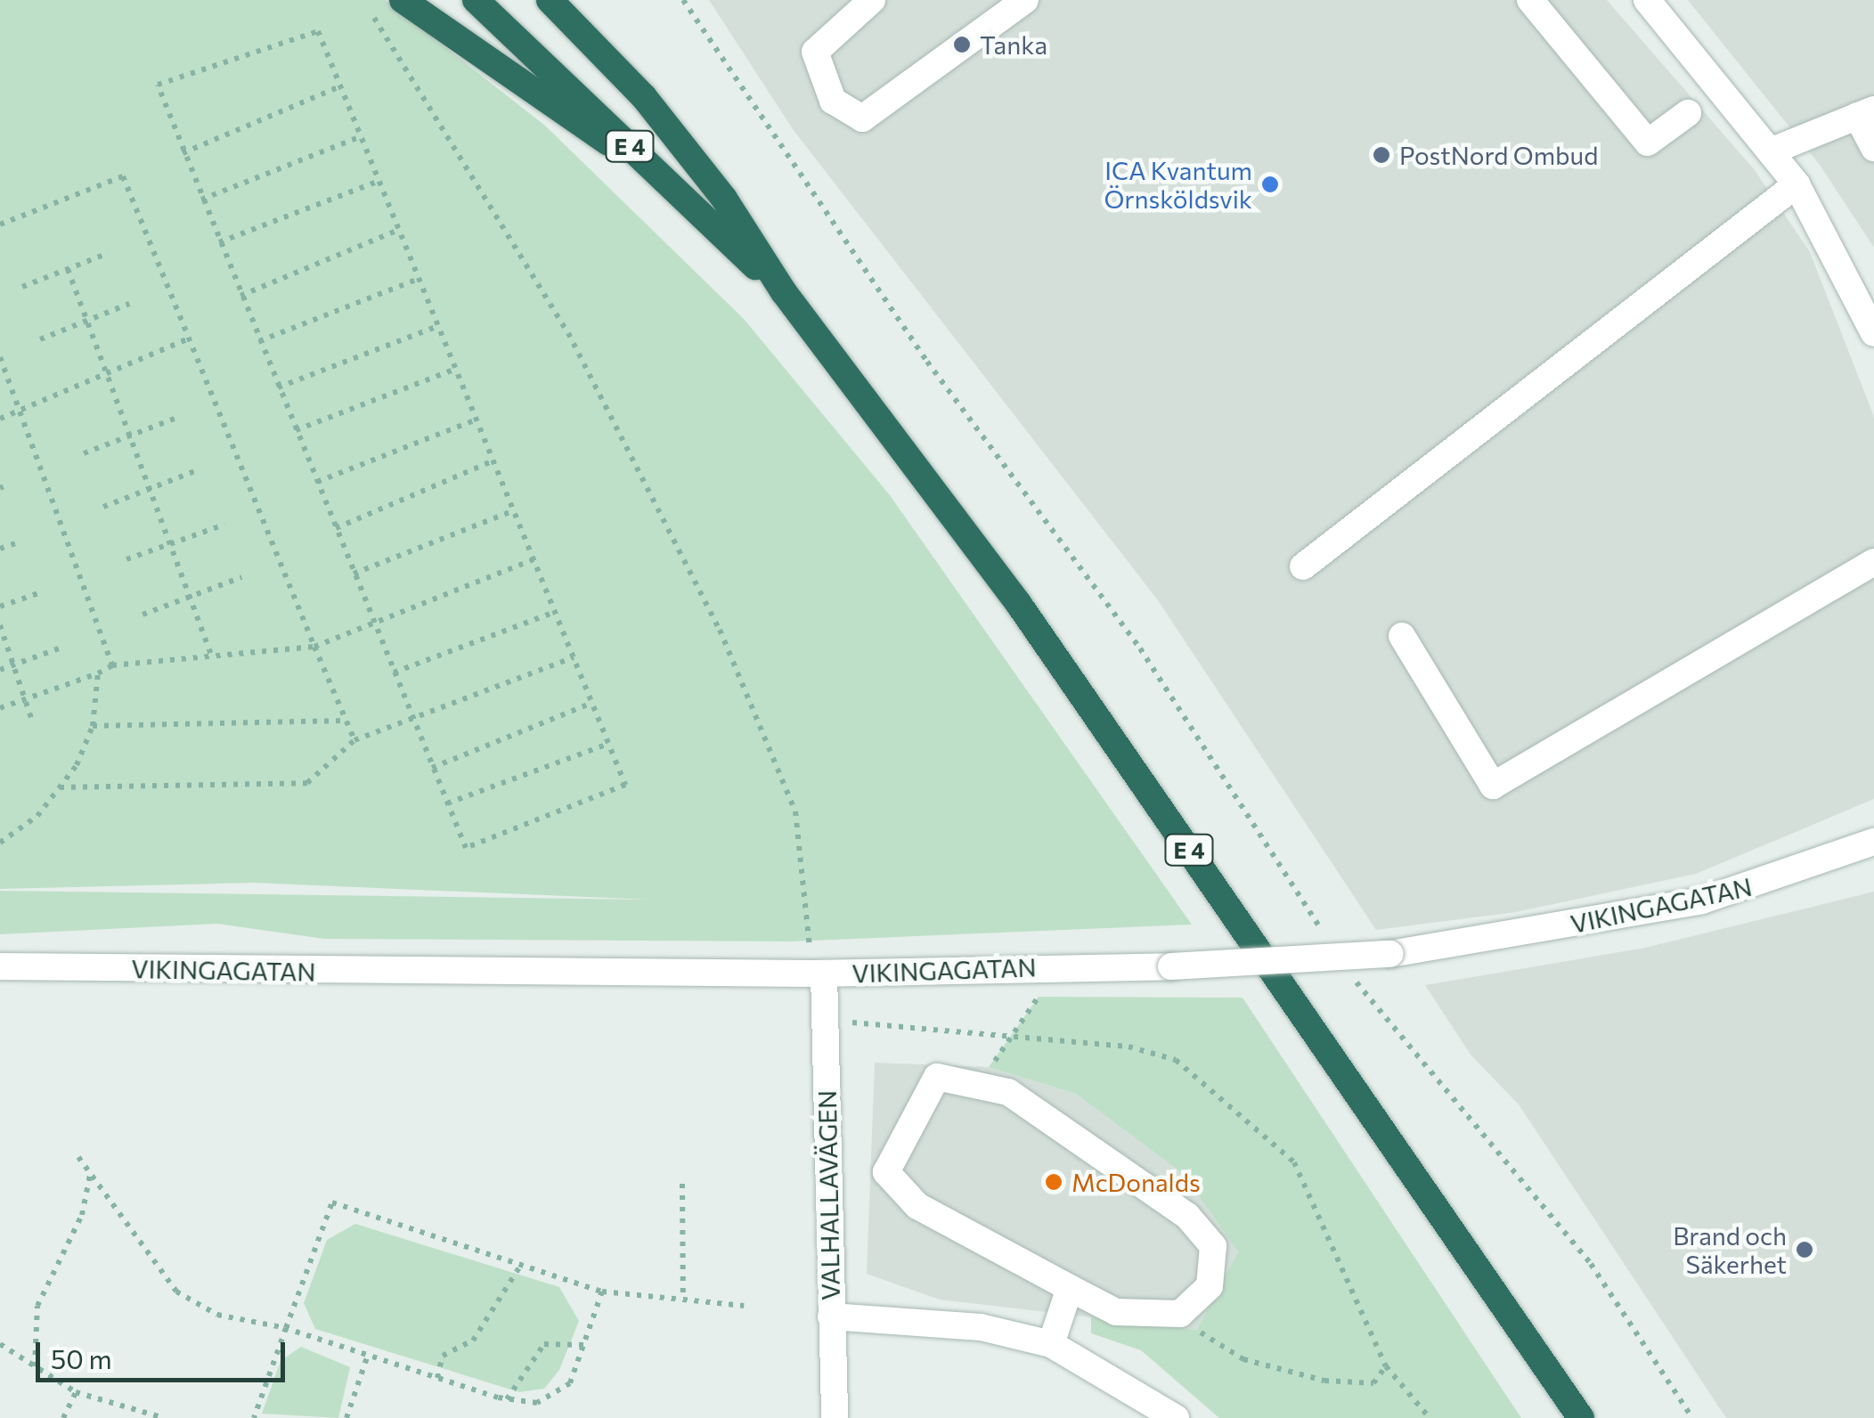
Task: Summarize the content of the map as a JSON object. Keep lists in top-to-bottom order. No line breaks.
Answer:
{"streets":{"highway":["E 4"],"street":["VIKINGAGATAN","VALHALLAVÄGEN"]},"crossings":[["VIKINGAGATAN","VALHALLAVÄGEN"]],"places":["Tanka","PostNord Ombud","ICA Kvantum Örnsköldsvik","McDonalds","Brand och Säkerhet"],"scale_bar":"50 m"}
